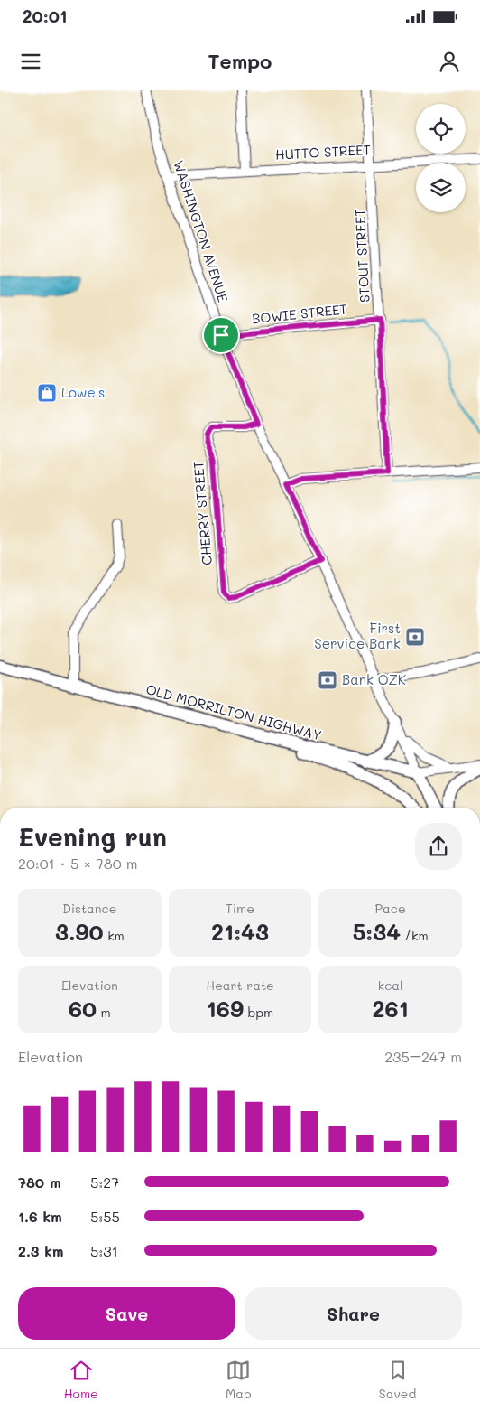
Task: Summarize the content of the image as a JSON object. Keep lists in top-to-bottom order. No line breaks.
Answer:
{"streets":{"main road":["OLD MORRILTON HIGHWAY"],"street":["HUTTO STREET","WASHINGTON AVENUE","STOUT STREET","BOWIE STREET","CHERRY STREET"]},"crossings":[["HUTTO STREET","WASHINGTON AVENUE"],["HUTTO STREET","STOUT STREET"],["WASHINGTON AVENUE","BOWIE STREET"],["WASHINGTON AVENUE","CHERRY STREET"],["WASHINGTON AVENUE","OLD MORRILTON HIGHWAY"],["STOUT STREET","BOWIE STREET"]],"places":{"shop":["Lowe's"],"bank":["First Service Bank","Bank OZK"]},"page":{"status":"20:01","header":"Tempo","heading":["Evening run","20:01 · 5 × 780 m"],"stats":[["Distance","3.90 km"],["Time","21:43"],["Pace","5:34 /km"],["Elevation","60 m"],["Heart rate","169 bpm"],["kcal","261"]],"chart":["Elevation","235–247 m"],"list":[{"name":"780 m","note":"5:27"},{"name":"1.6 km","note":"5:55"},{"name":"2.3 km","note":"5:31"}],"buttons":["Save","Share"],"tabs":["Home","Map","Saved"]}}
